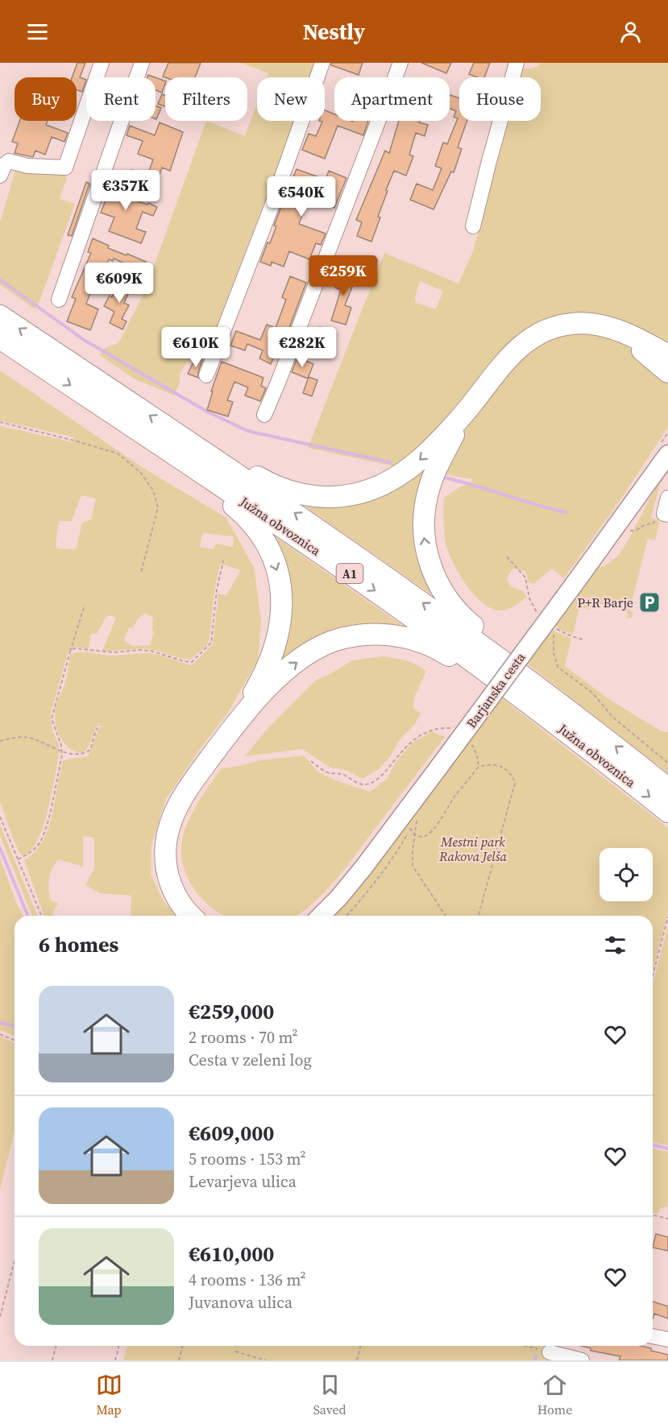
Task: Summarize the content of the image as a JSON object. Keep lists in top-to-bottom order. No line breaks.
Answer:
{"streets":{"highway":["Južna obvoznica","A1"],"main road":["Barjanska cesta"]},"parks":["Mestni park Rakova Jelša"],"places":{"parking":["P+R Barje"]},"page":{"header":"Nestly","chip":["Buy","Rent","Filters","New","Apartment","House"],"price":["€357K","€540K","€259K","€609K","€610K","€282K"],"heading":"6 homes","list":[{"name":"€259,000","note":"2 rooms · 70 m² · Cesta v zeleni log"},{"name":"€609,000","note":"5 rooms · 153 m² · Levarjeva ulica"},{"name":"€610,000","note":"4 rooms · 136 m² · Juvanova ulica"}],"tabs":["Map","Saved","Home"]}}
